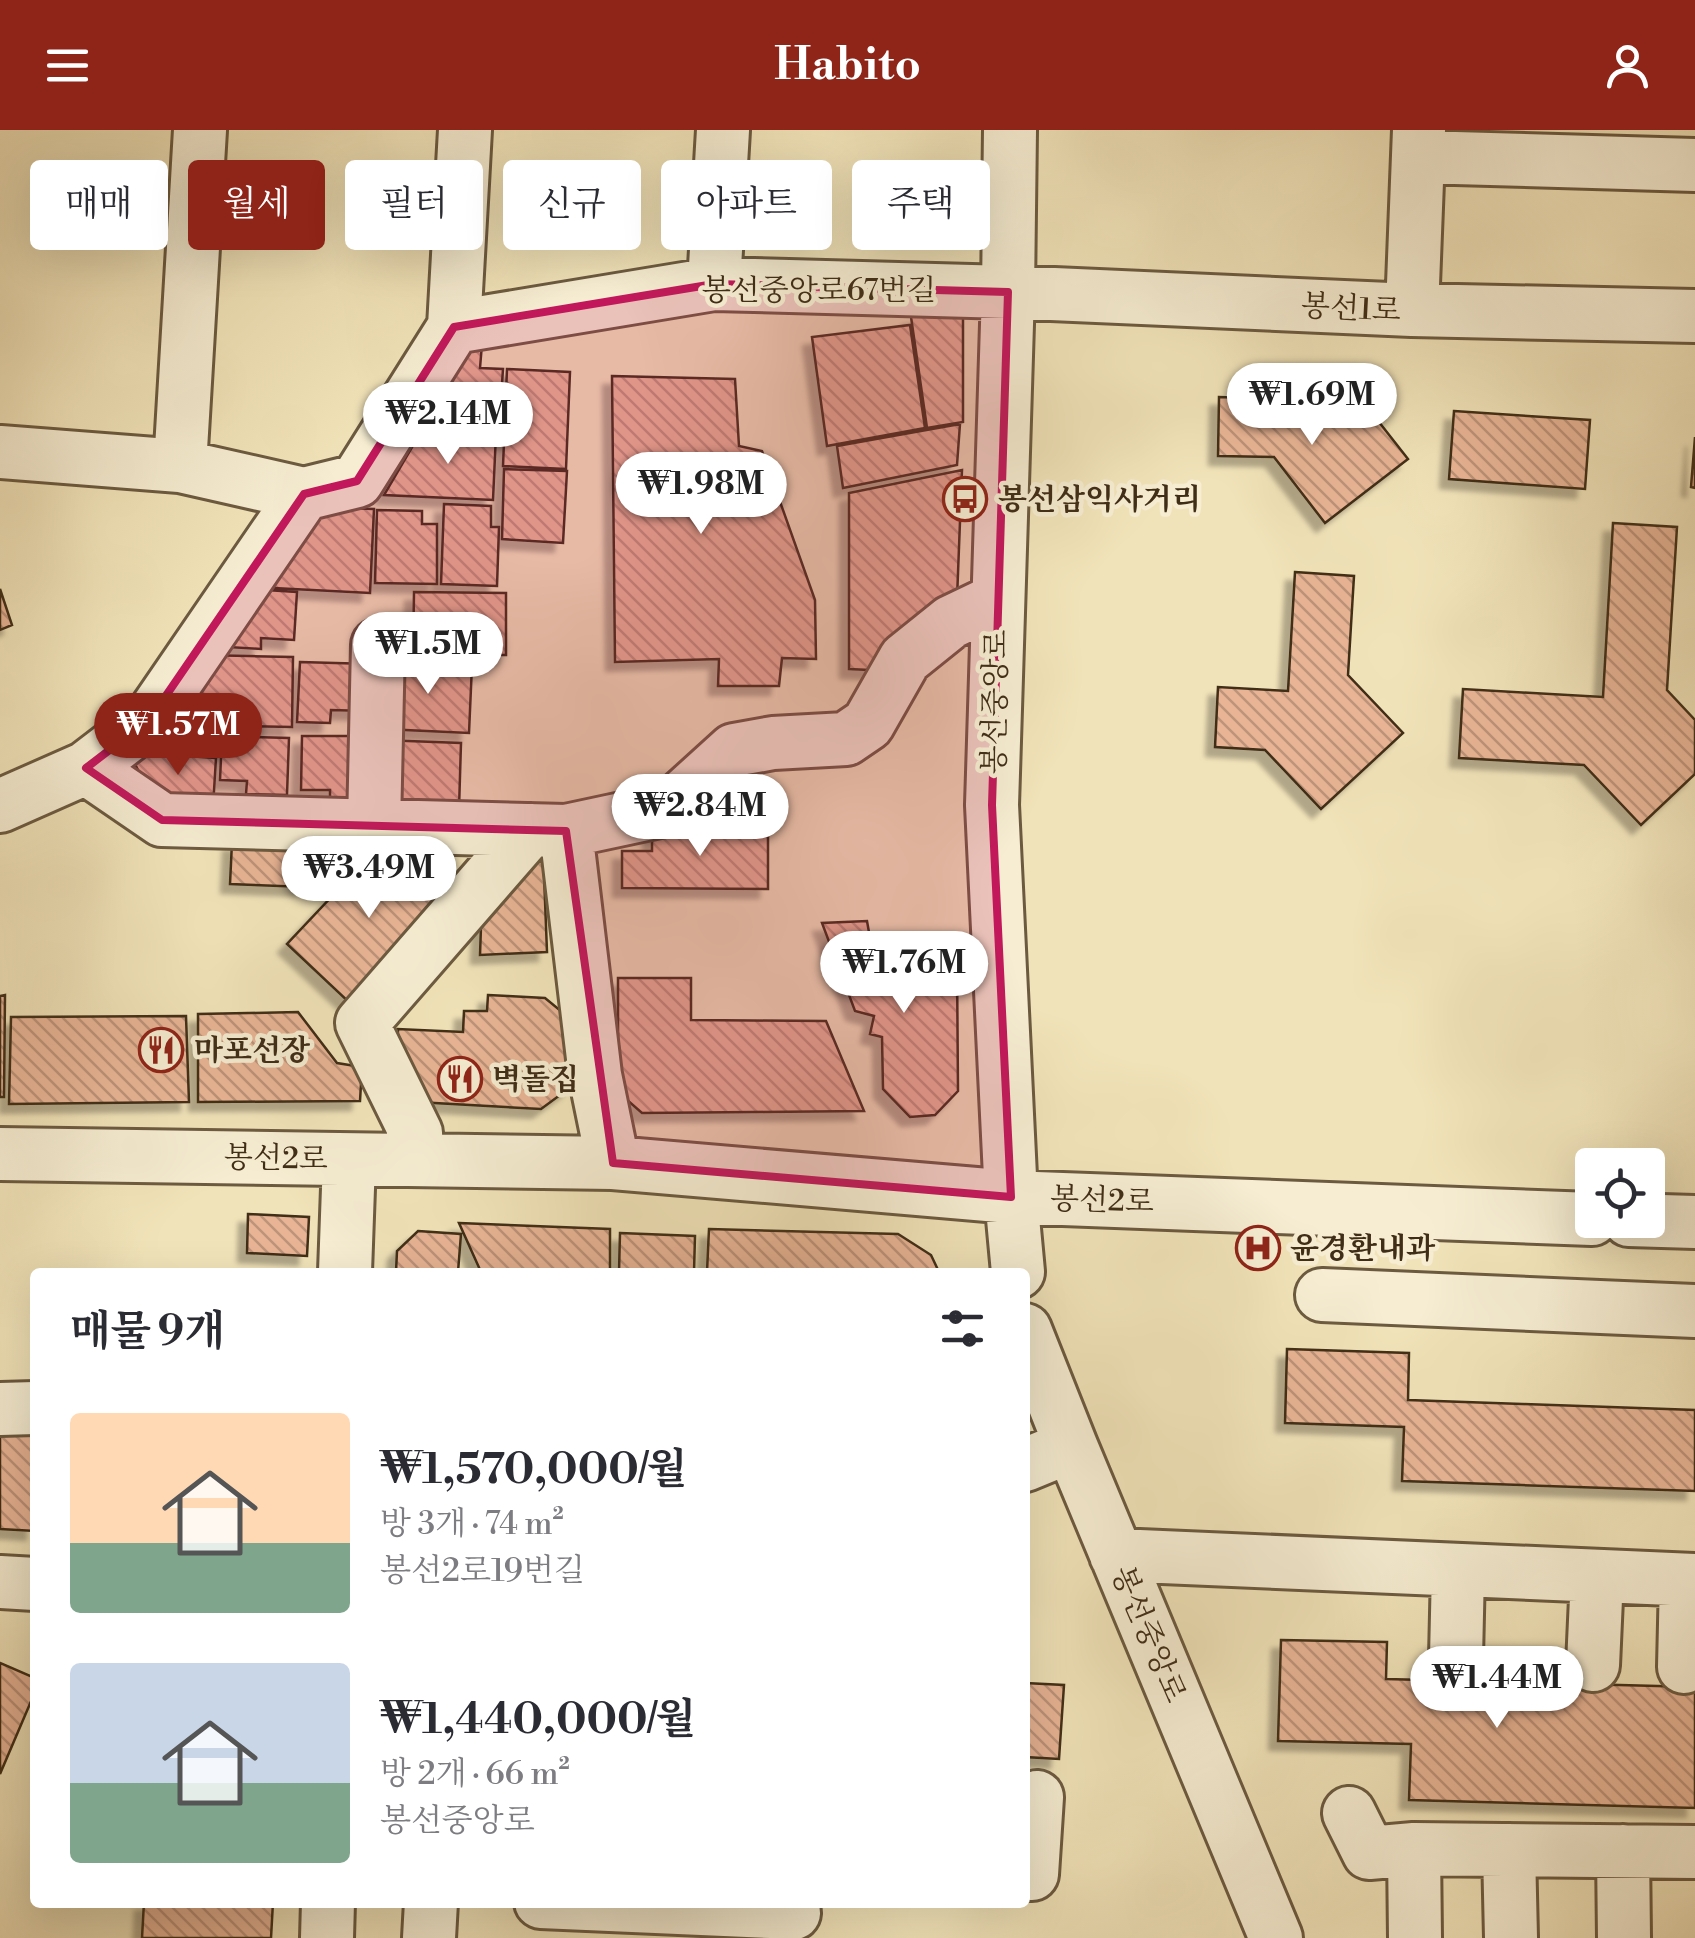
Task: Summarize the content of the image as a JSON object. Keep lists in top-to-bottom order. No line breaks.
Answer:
{"streets":{"street":["봉선중앙로67번길","봉선1로","봉선중앙로","봉선2로"]},"crossings":[["봉선중앙로67번길","봉선1로"],["봉선중앙로67번길","봉선중앙로"],["봉선1로","봉선중앙로"],["봉선중앙로","봉선2로"]],"places":{"bus stop":["봉선삼익사거리"],"restaurant":["마포선장","벽돌집"],"hospital":["윤경환내과"]},"page":{"header":"Habito","chip":["매매","월세","필터","신규","아파트","주택"],"price":["₩1.69M","₩2.14M","₩1.98M","₩1.5M","₩1.57M","₩2.84M","₩3.49M","₩1.76M","₩1.44M"],"heading":"매물 9개","list":[{"name":"₩1,570,000/월","note":"방 3개 · 74 m² · 봉선2로19번길"},{"name":"₩1,440,000/월","note":"방 2개 · 66 m² · 봉선중앙로"}]}}
